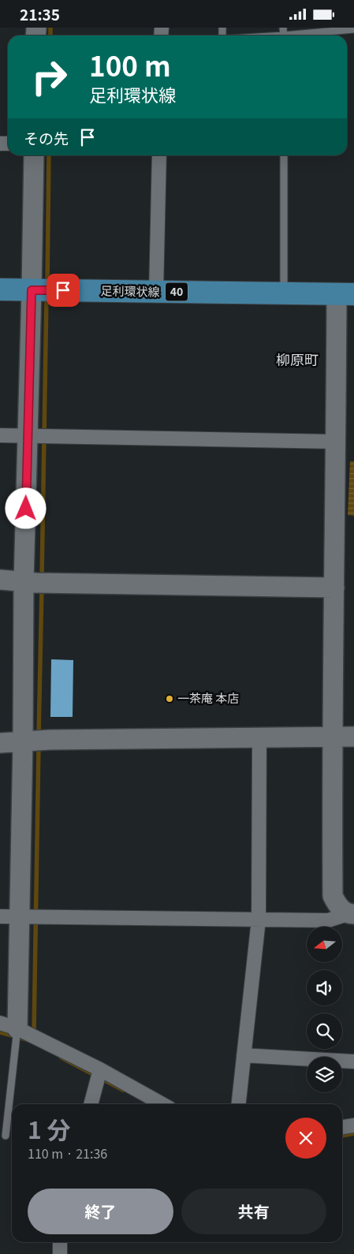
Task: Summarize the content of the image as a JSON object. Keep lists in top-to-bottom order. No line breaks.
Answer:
{"streets":{"main road":["足利環状線","40"]},"districts":["柳原町"],"places":["一茶庵 本店"],"north":"left","page":{"status":"21:35","turn":["100 m","足利環状線"],"then":"その先","heading":["1 分","110 m · 21:36"],"buttons":["終了","共有"]}}
